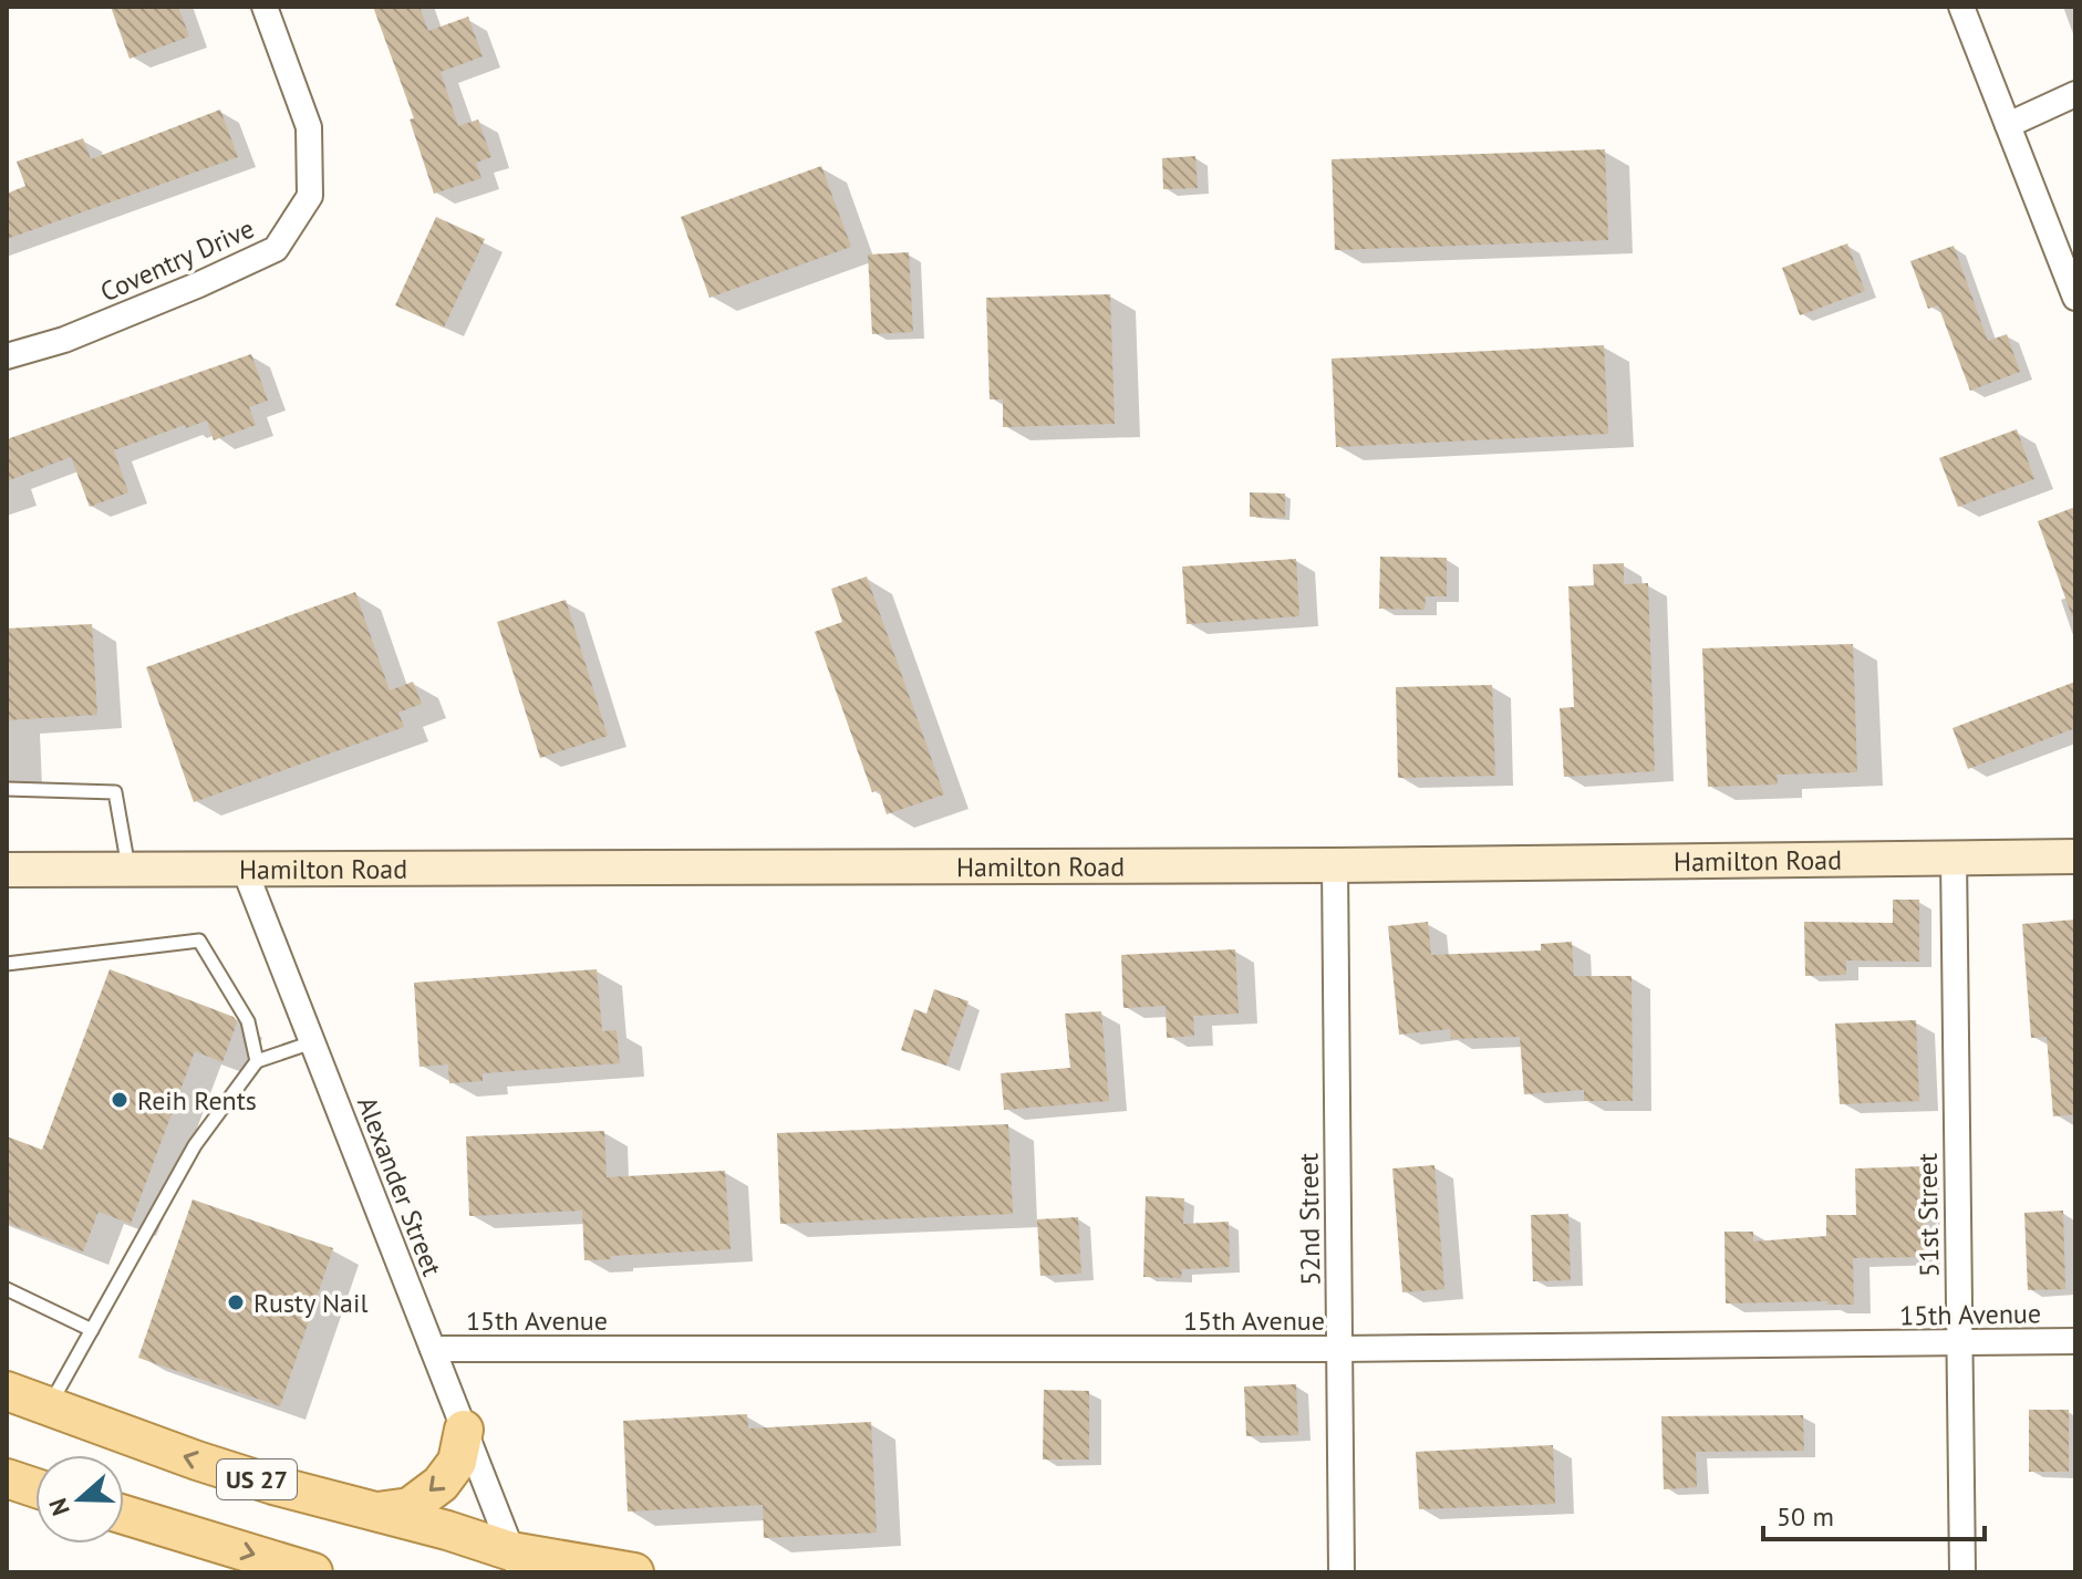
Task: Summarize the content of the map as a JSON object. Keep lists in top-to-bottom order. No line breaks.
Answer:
{"streets":{"main road":["US 27"],"street":["Coventry Drive","Hamilton Road","Alexander Street","51st Street","52nd Street","15th Avenue"]},"crossings":[["Hamilton Road","Alexander Street"],["Hamilton Road","51st Street"],["Hamilton Road","52nd Street"],["Alexander Street","15th Avenue"],["Alexander Street","US 27"],["51st Street","15th Avenue"],["52nd Street","15th Avenue"]],"places":["Reih Rents","Rusty Nail"],"scale_bar":"50 m","north":"left"}
